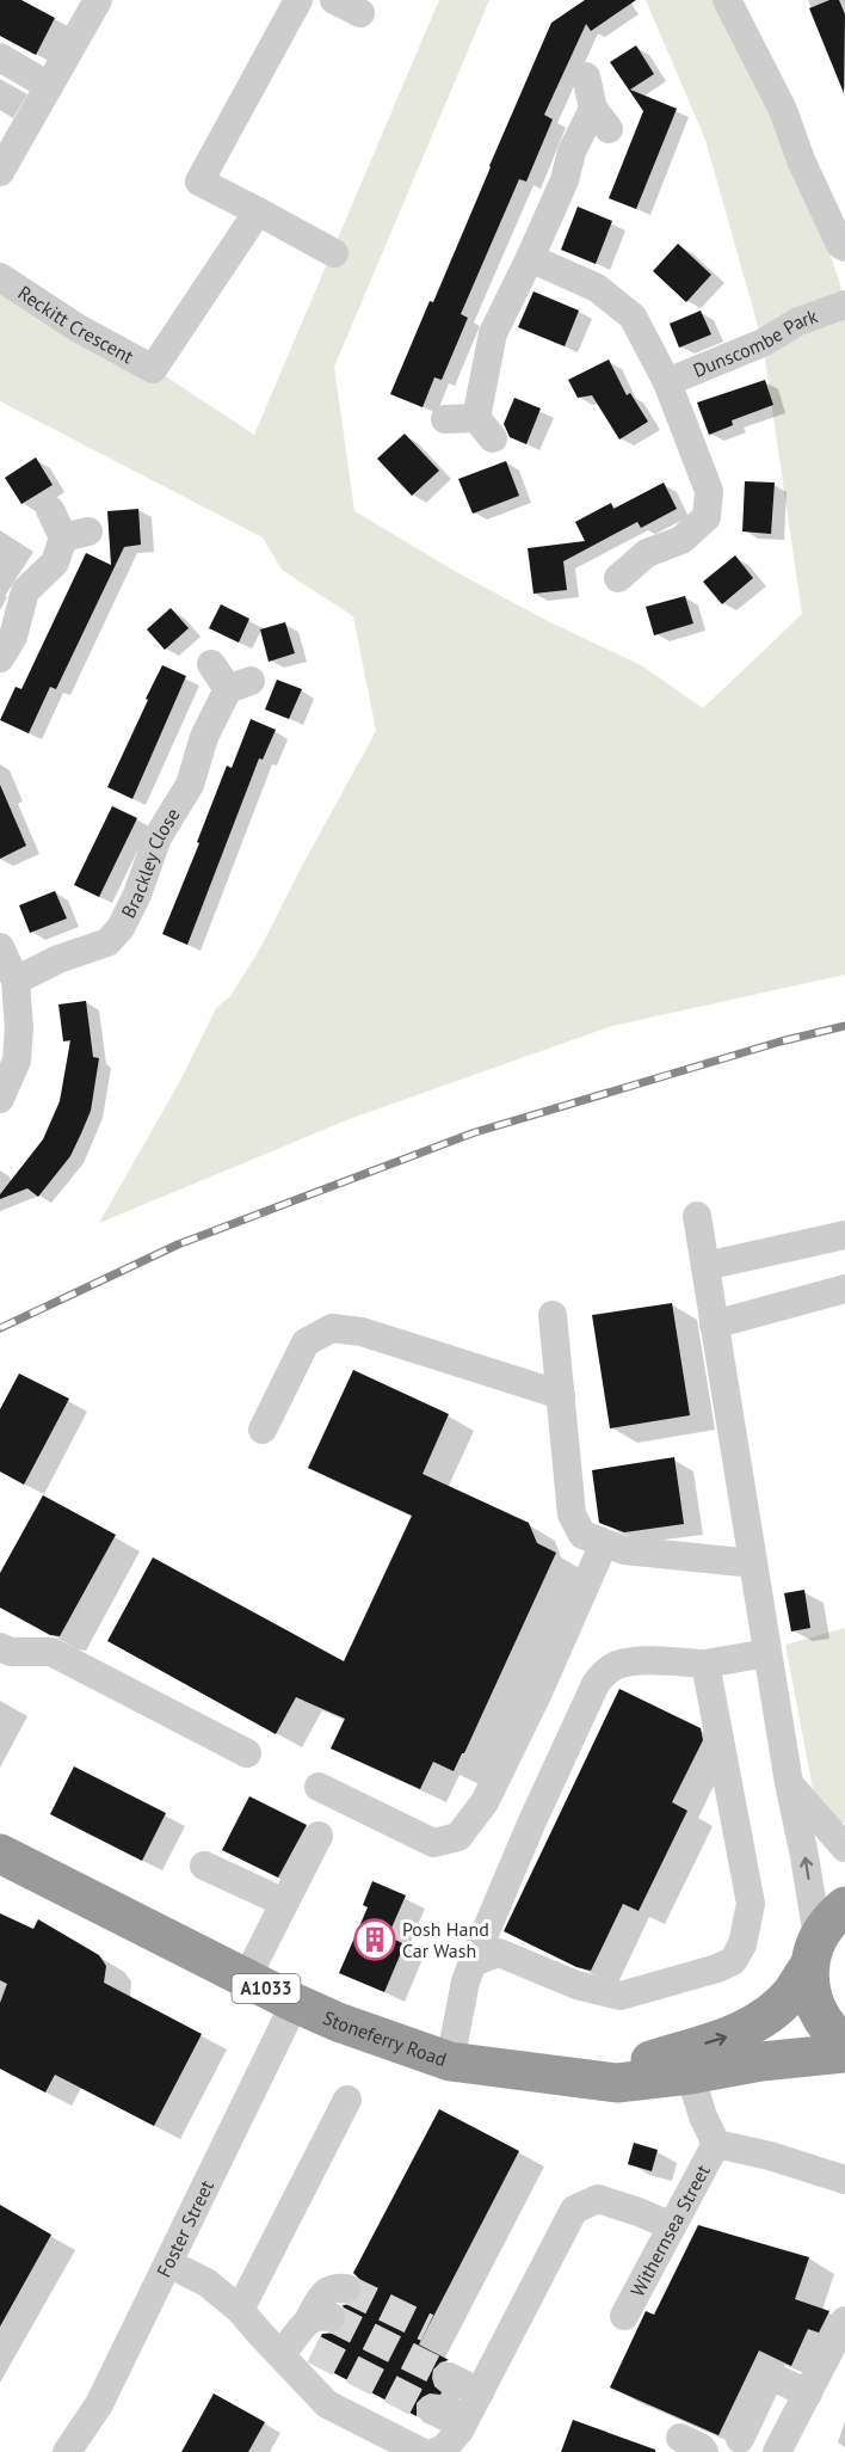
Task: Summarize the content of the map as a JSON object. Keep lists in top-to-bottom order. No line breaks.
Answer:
{"streets":{"highway":["A1033","Stoneferry Road"],"street":["Reckitt Crescent","Dunscombe Park","Brackley Close","Foster Street","Withernsea Street"]},"crossings":[["Stoneferry Road","Foster Street"]],"places":{"building":["Posh Hand Car Wash"]}}
